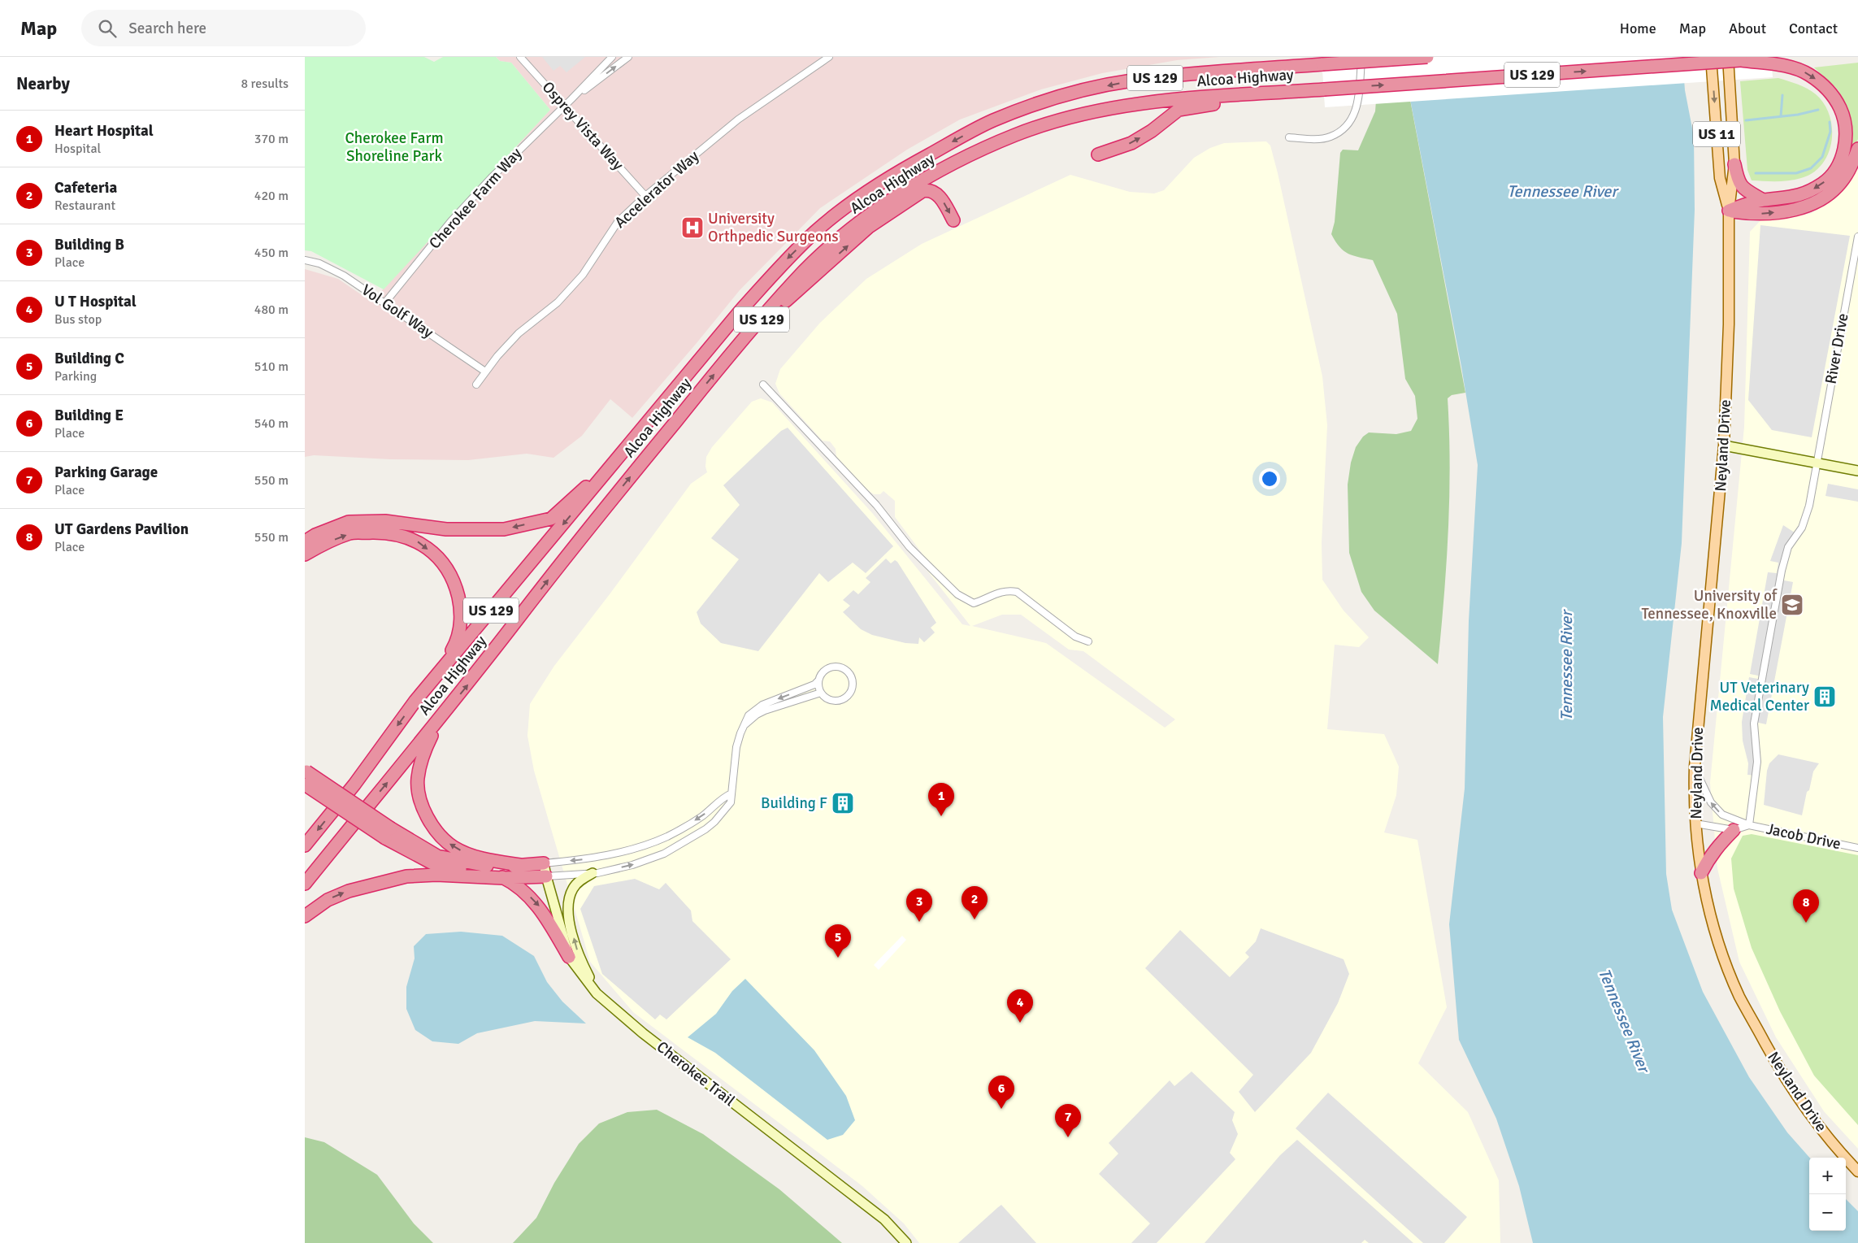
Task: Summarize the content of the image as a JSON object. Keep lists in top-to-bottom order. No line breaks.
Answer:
{"streets":{"highway":["US 129","Alcoa Highway"],"main road":["US 11","Neyland Drive"],"street":["Osprey Vista Way","Accelerator Way","Cherokee Farm Way","Vol Golf Way","River Drive","Jacob Drive","Cherokee Trail"]},"crossings":[["Alcoa Highway","Neyland Drive"],["Osprey Vista Way","Accelerator Way"],["Osprey Vista Way","Cherokee Farm Way"],["Accelerator Way","Vol Golf Way"],["Cherokee Farm Way","Vol Golf Way"],["River Drive","Jacob Drive"],["Neyland Drive","Jacob Drive"]],"water":["Tennessee River"],"parks":["Cherokee Farm Shoreline Park"],"places":{"hospital":["University Orthpedic Surgeons"],"school or university":["University of Tennessee, Knoxville"],"building":["UT Veterinary Medical Center","Building F"]},"page":{"header":"Map","search":"Search here","nav":["Home","Map","About","Contact"],"heading":["Nearby","8 results"],"list":[{"mark":"1","name":"Heart Hospital","note":"Hospital","value":"370 m"},{"mark":"2","name":"Cafeteria","note":"Restaurant","value":"420 m"},{"mark":"3","name":"Building B","note":"Place","value":"450 m"},{"mark":"4","name":"U T Hospital","note":"Bus stop","value":"480 m"},{"mark":"5","name":"Building C","note":"Parking","value":"510 m"},{"mark":"6","name":"Building E","note":"Place","value":"540 m"},{"mark":"7","name":"Parking Garage","note":"Place","value":"550 m"},{"mark":"8","name":"UT Gardens Pavilion","note":"Place","value":"550 m"}],"pins":["1","2","3","8","5","4","6","7"],"map_buttons":["+","−"]}}
